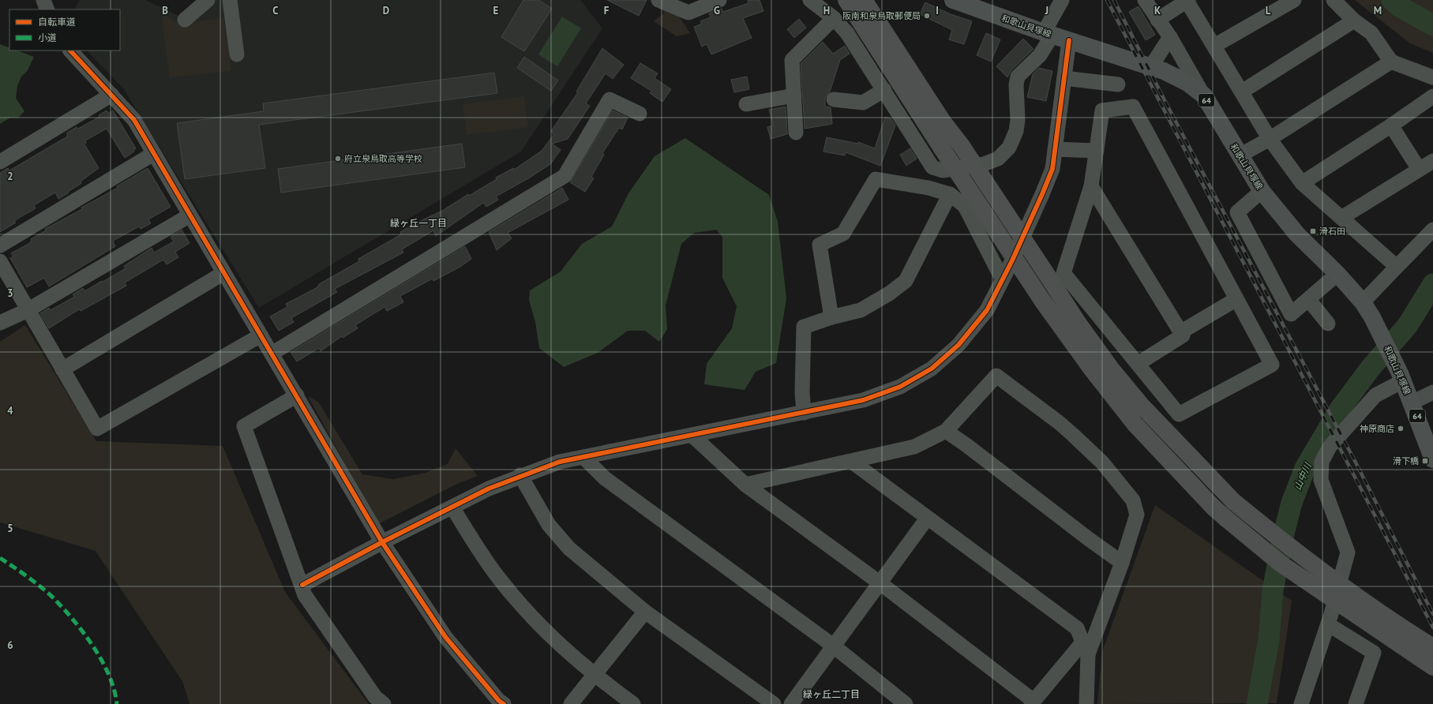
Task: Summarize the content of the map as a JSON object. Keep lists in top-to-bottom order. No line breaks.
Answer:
{"streets":{"main road":["和歌山貝塚線","64"]},"districts":["緑ヶ丘一丁目","緑ヶ丘二丁目"],"water":["山中川"],"places":{"other":["阪南和泉鳥取郵便局","府立泉鳥取高等学校","神原商店"],"transit":["滑石田","滑下橋"]},"legend":["自転車道","小道"],"grid":{"columns":["B","C","D","E","F","G","H","I","J","K","L","M"],"rows":["2","3","4","5","6"]}}
